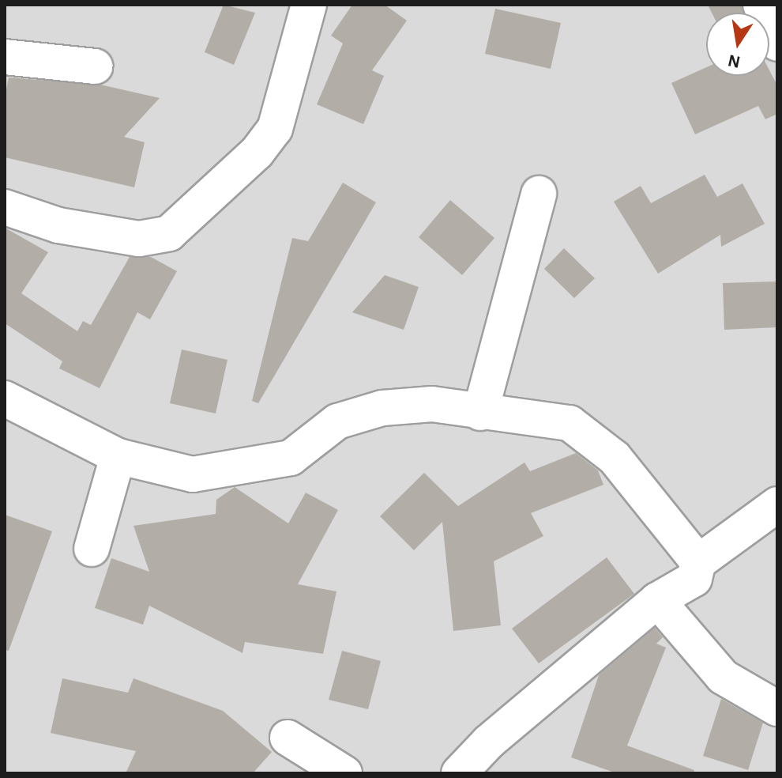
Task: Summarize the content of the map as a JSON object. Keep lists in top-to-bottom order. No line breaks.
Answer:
{"north":"bottom"}
